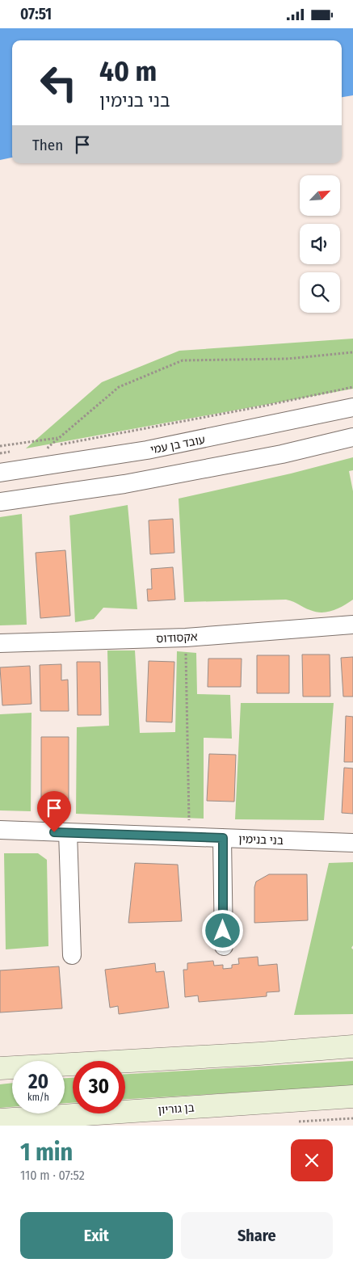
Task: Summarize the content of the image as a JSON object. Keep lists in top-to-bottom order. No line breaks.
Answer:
{"streets":{"main road":["בן גוריון"],"street":["עובד בן עמי","אקסודוס","בני בנימין"]},"north":"top right","page":{"status":"07:51","turn":["40 m","בני בנימין"],"then":"Then","speed":"20 km/h","limit":"30","heading":["1 min","110 m · 07:52"],"buttons":["Exit","Share"]}}
